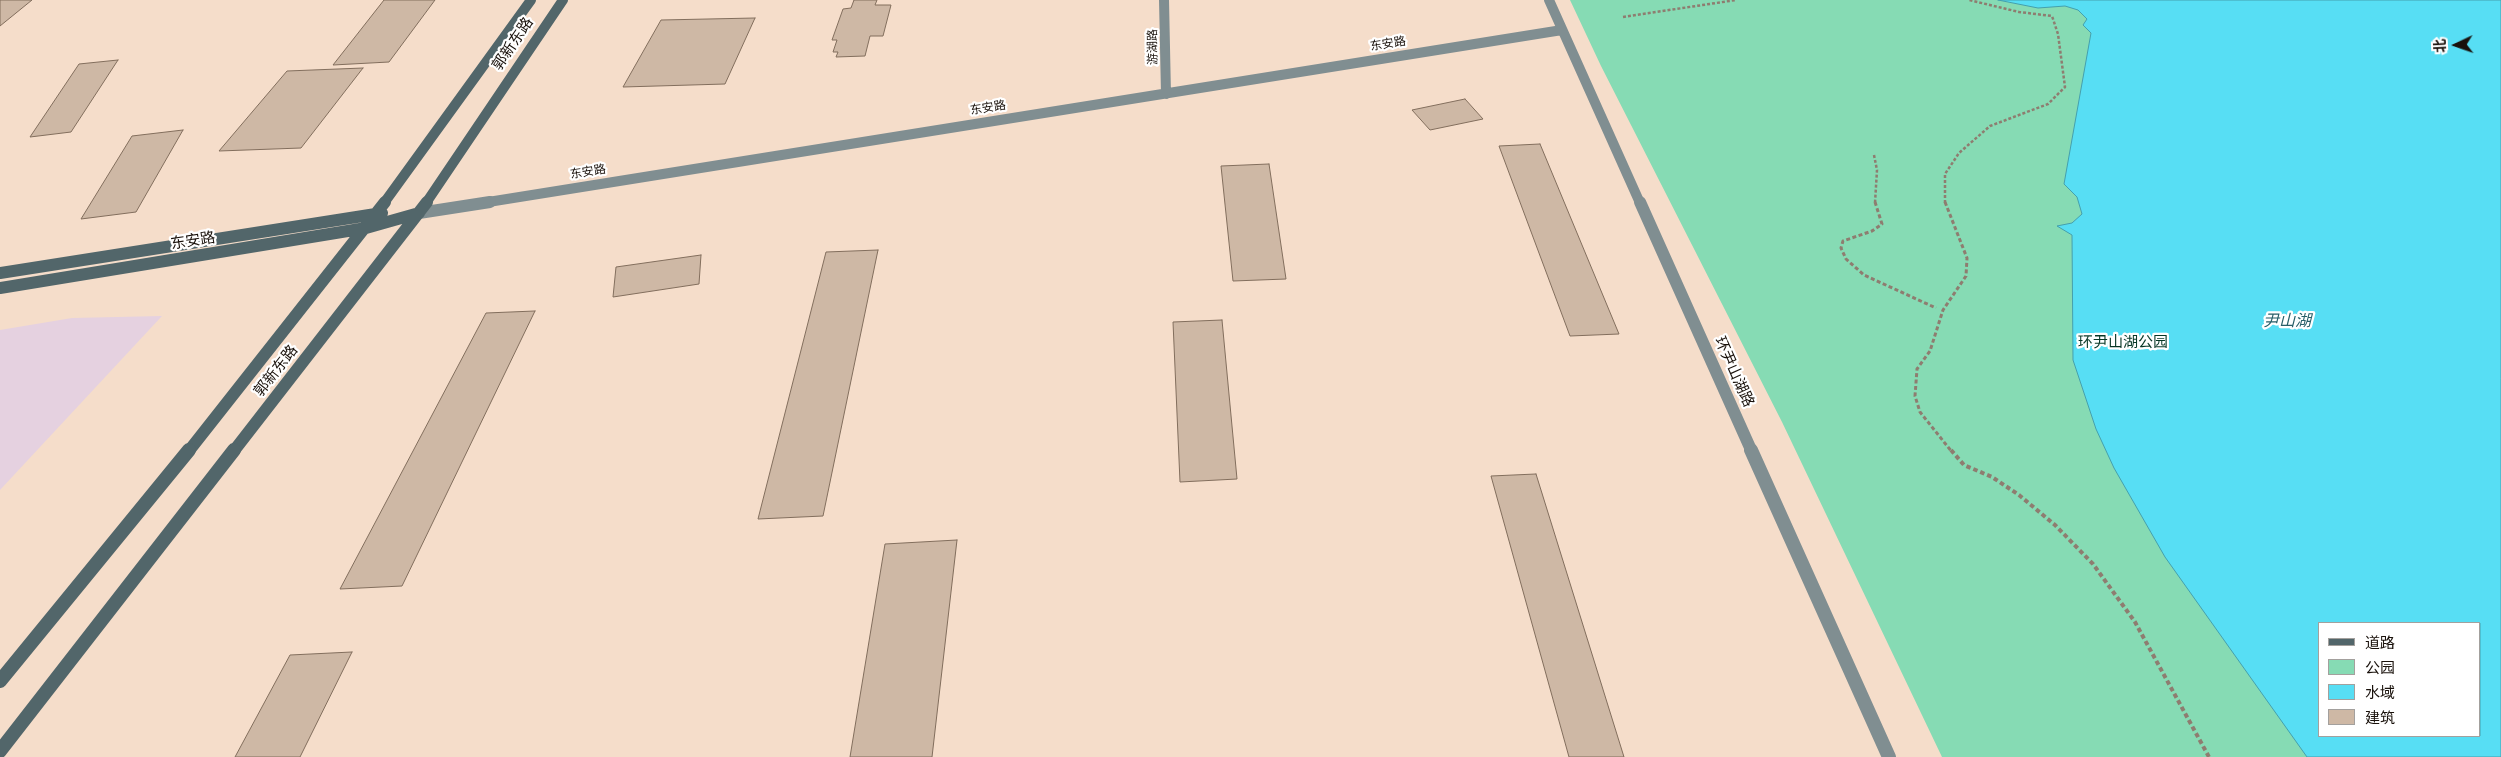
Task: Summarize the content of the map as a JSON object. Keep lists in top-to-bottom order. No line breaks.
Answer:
{"streets":{"main road":["郭新东路","东安路"],"street":["游湖路","环尹山湖路"]},"crossings":[["郭新东路","东安路"],["东安路","游湖路"],["东安路","环尹山湖路"]],"water":["尹山湖"],"parks":["环尹山湖公园"],"legend":["道路","公园","水域","建筑"],"north":"left"}
